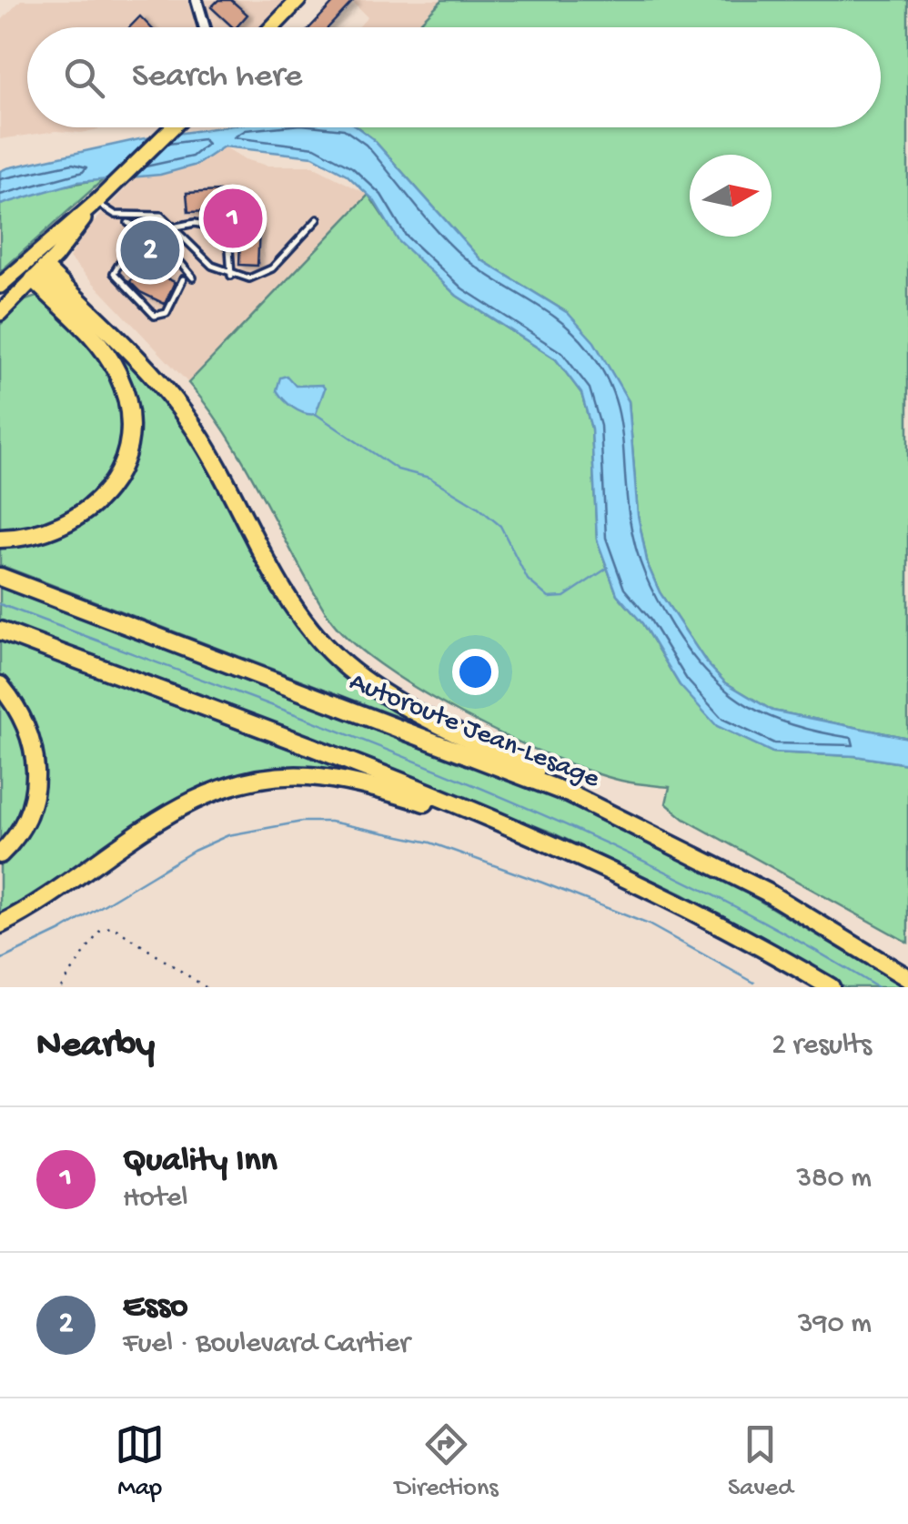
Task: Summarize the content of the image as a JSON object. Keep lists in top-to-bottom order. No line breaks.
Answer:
{"streets":{"highway":["Autoroute Jean-Lesage"]},"north":"right","page":{"search":"Search here","pins":["1","2"],"heading":["Nearby","2 results"],"list":[{"mark":"1","name":"Quality Inn","note":"Hotel","value":"380 m"},{"mark":"2","name":"Esso","note":"Fuel · Boulevard Cartier","value":"390 m"}],"nav":["Map","Directions","Saved"]}}
